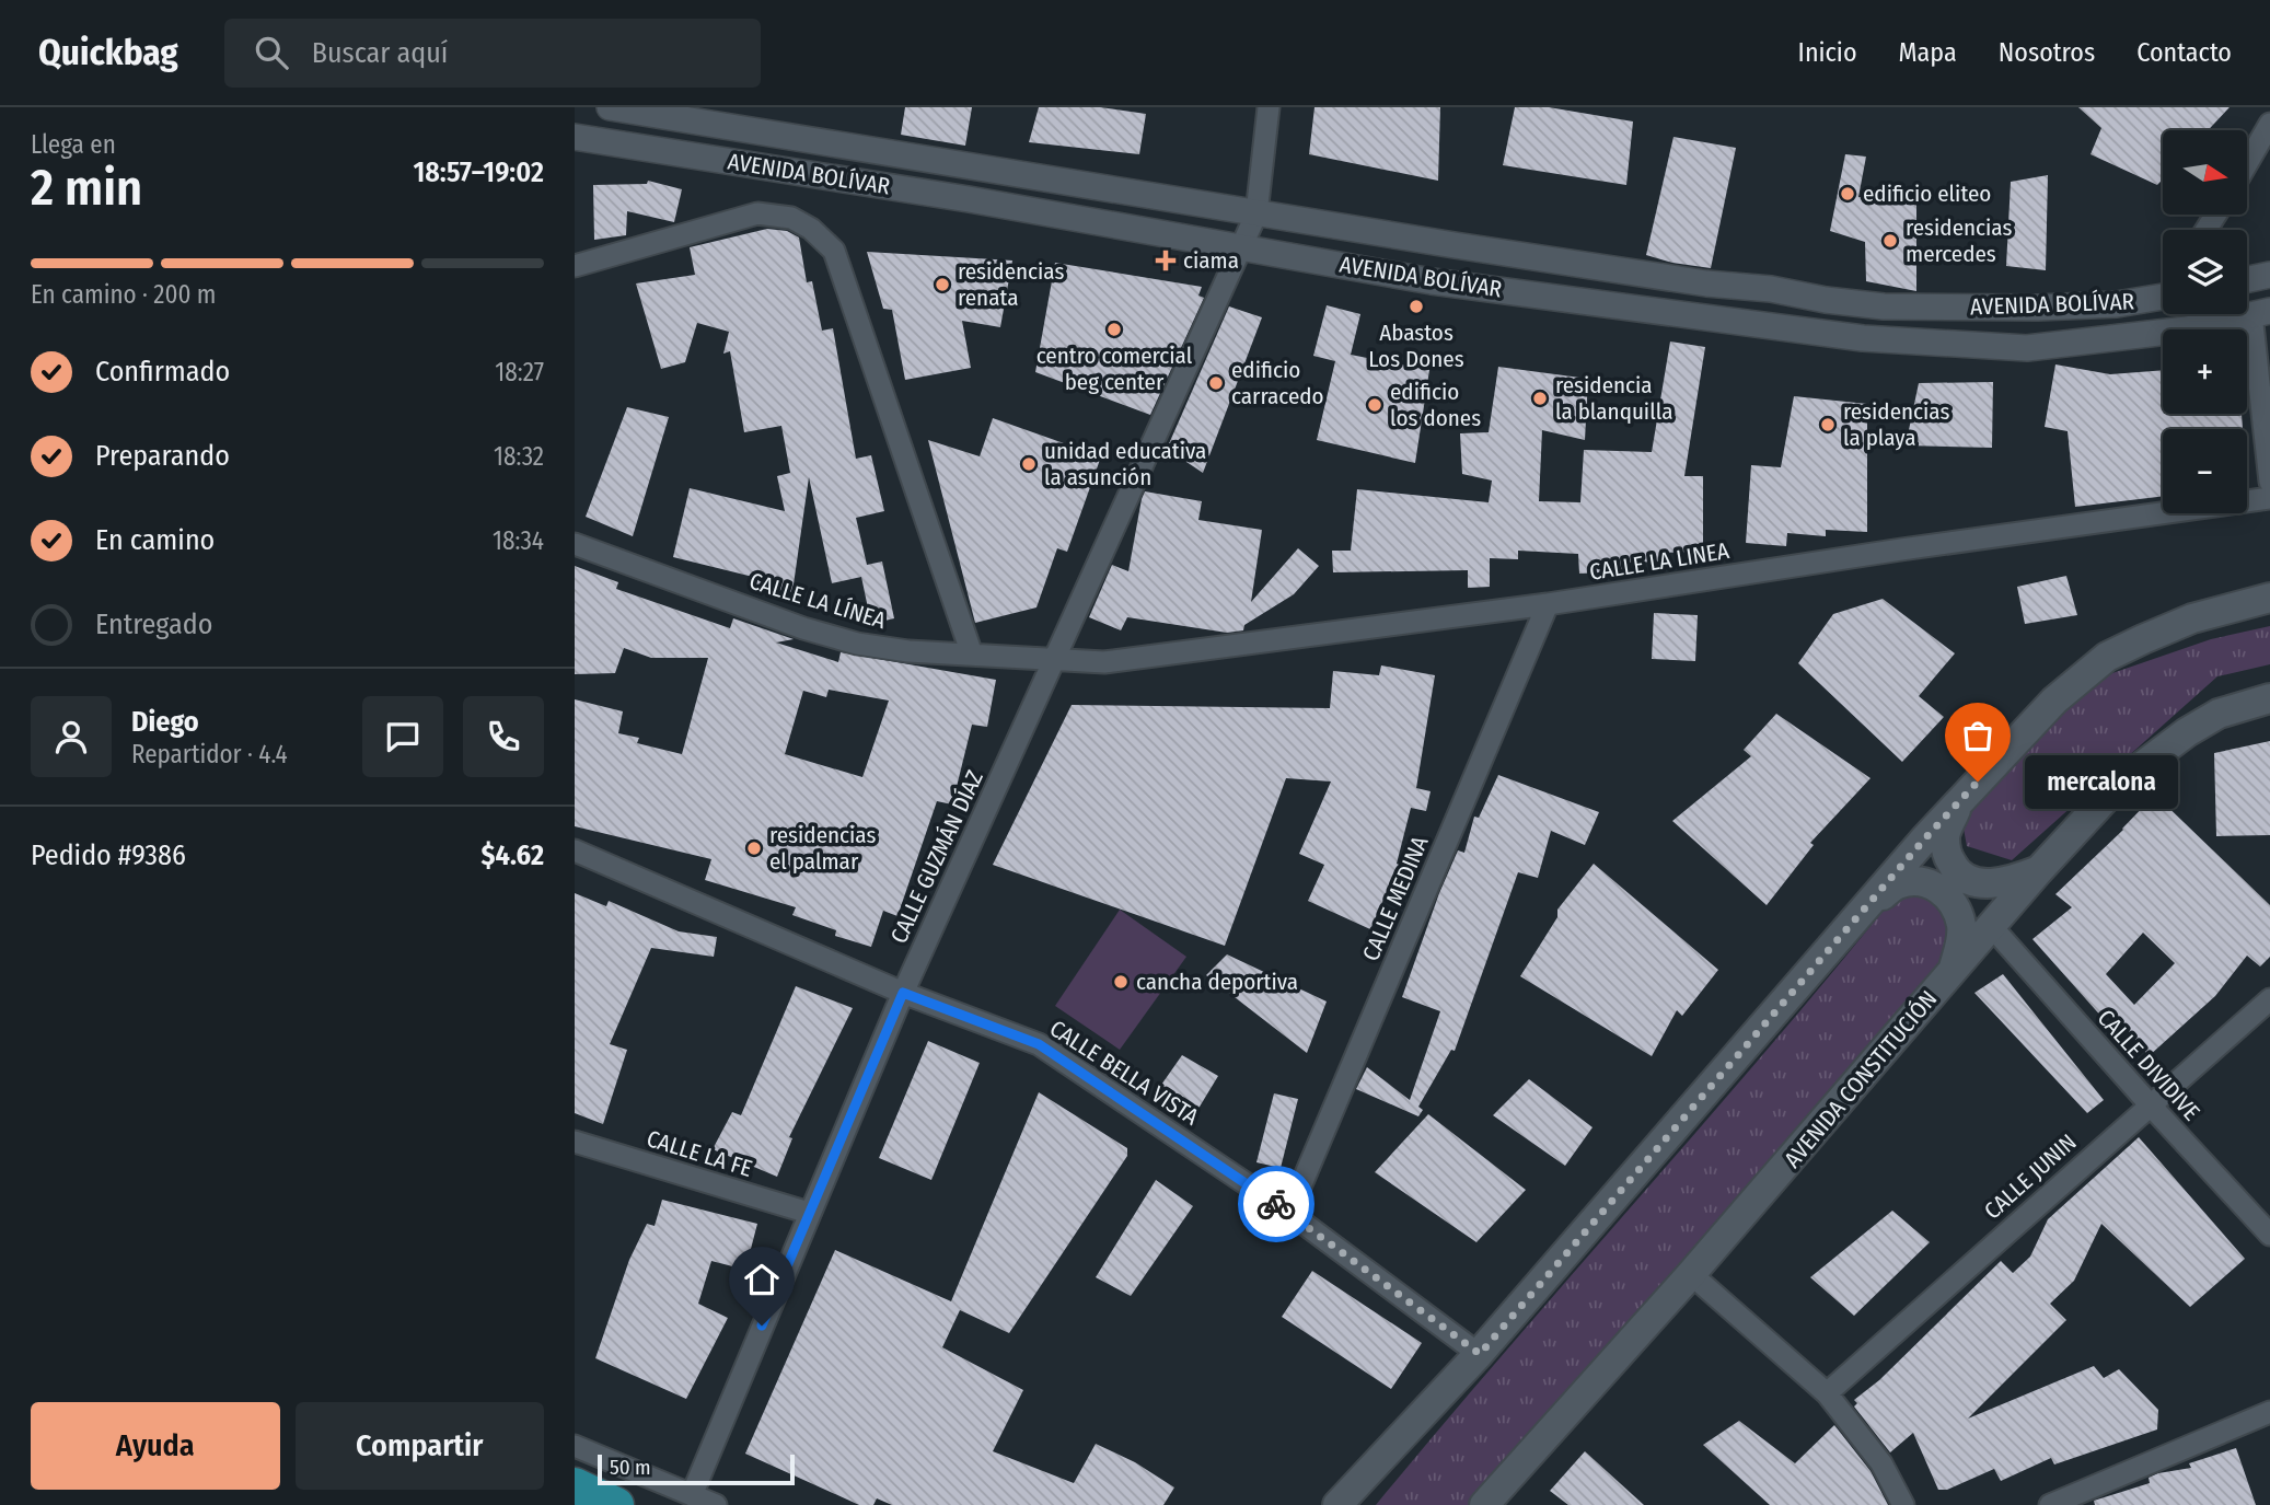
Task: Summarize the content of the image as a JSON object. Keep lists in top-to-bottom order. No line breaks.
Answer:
{"streets":{"main road":["AVENIDA CONSTITUCIÓN"],"street":["AVENIDA BOLÍVAR","CALLE LA LINEA","CALLE LA LÍNEA","CALLE GUZMÁN DÍAZ","CALLE MEDINA","CALLE DIVIDIVE","CALLE BELLA VISTA","CALLE LA FE","CALLE JUNIN"]},"crossings":[["AVENIDA BOLÍVAR","CALLE GUZMÁN DÍAZ"],["CALLE LA LINEA","CALLE LA LÍNEA"],["CALLE LA LINEA","CALLE GUZMÁN DÍAZ"],["CALLE LA LINEA","CALLE MEDINA"],["CALLE LA LÍNEA","CALLE GUZMÁN DÍAZ"],["CALLE GUZMÁN DÍAZ","CALLE BELLA VISTA"],["CALLE GUZMÁN DÍAZ","CALLE LA FE"],["CALLE MEDINA","CALLE BELLA VISTA"],["CALLE DIVIDIVE","AVENIDA CONSTITUCIÓN"],["CALLE DIVIDIVE","CALLE JUNIN"]],"places":{"other":["edificio eliteo","residencias mercedes","residencias renata","Abastos Los Dones","centro comercial beg center","edificio carracedo","residencia la blanquilla","edificio los dones","residencias la playa","unidad educativa la asunción","mercalona","residencias el palmar","cancha deportiva"],"health":["ciama"]},"scale_bar":"50 m","north":"right","page":{"header":"Quickbag","search":"Buscar aquí","nav":["Inicio","Mapa","Nosotros","Contacto"],"heading":["2 min","Llega en","18:57–19:02"],"panel":["Diego","Repartidor · 4.4","Pedido #9386","$4.62"],"map_buttons":["+","−"],"bar":"En camino · 200 m","list":[["Confirmado","18:27"],["Preparando","18:32"],["En camino","18:34"],"Entregado"],"bubble":"mercalona","buttons":["Ayuda","Compartir"],"scale":"50 m"}}
